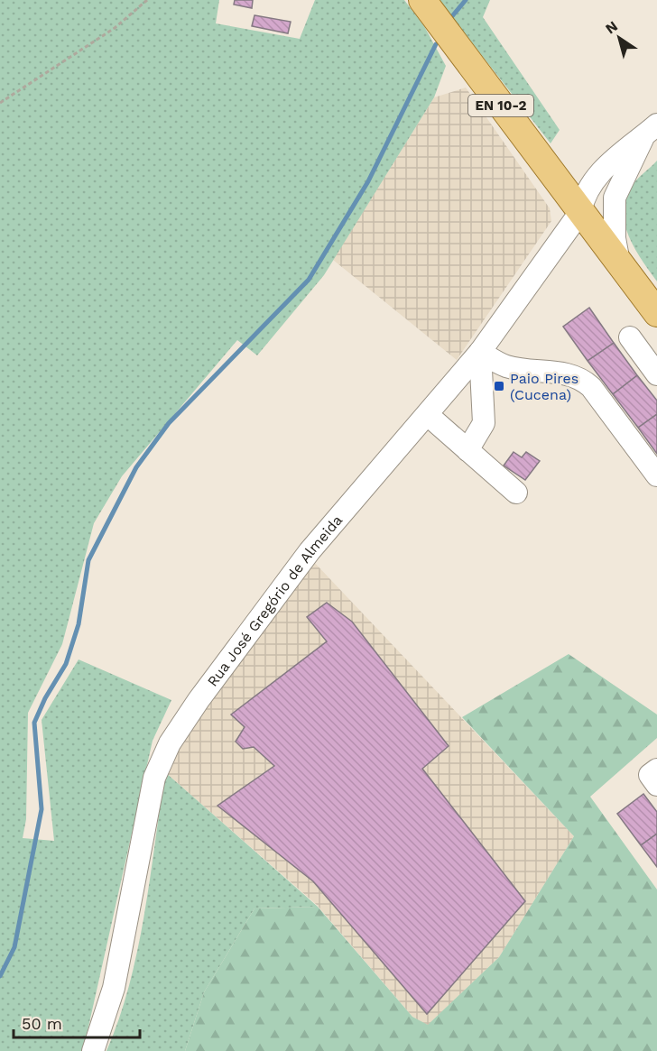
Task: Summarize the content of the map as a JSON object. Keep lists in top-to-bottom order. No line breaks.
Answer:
{"streets":{"main road":["EN 10-2"],"street":["Rua José Gregório de Almeida"]},"crossings":[["EN 10-2","Rua José Gregório de Almeida"]],"places":{"transit":["Paio Pires (Cucena)"]},"scale_bar":"50 m","north":"top left"}
